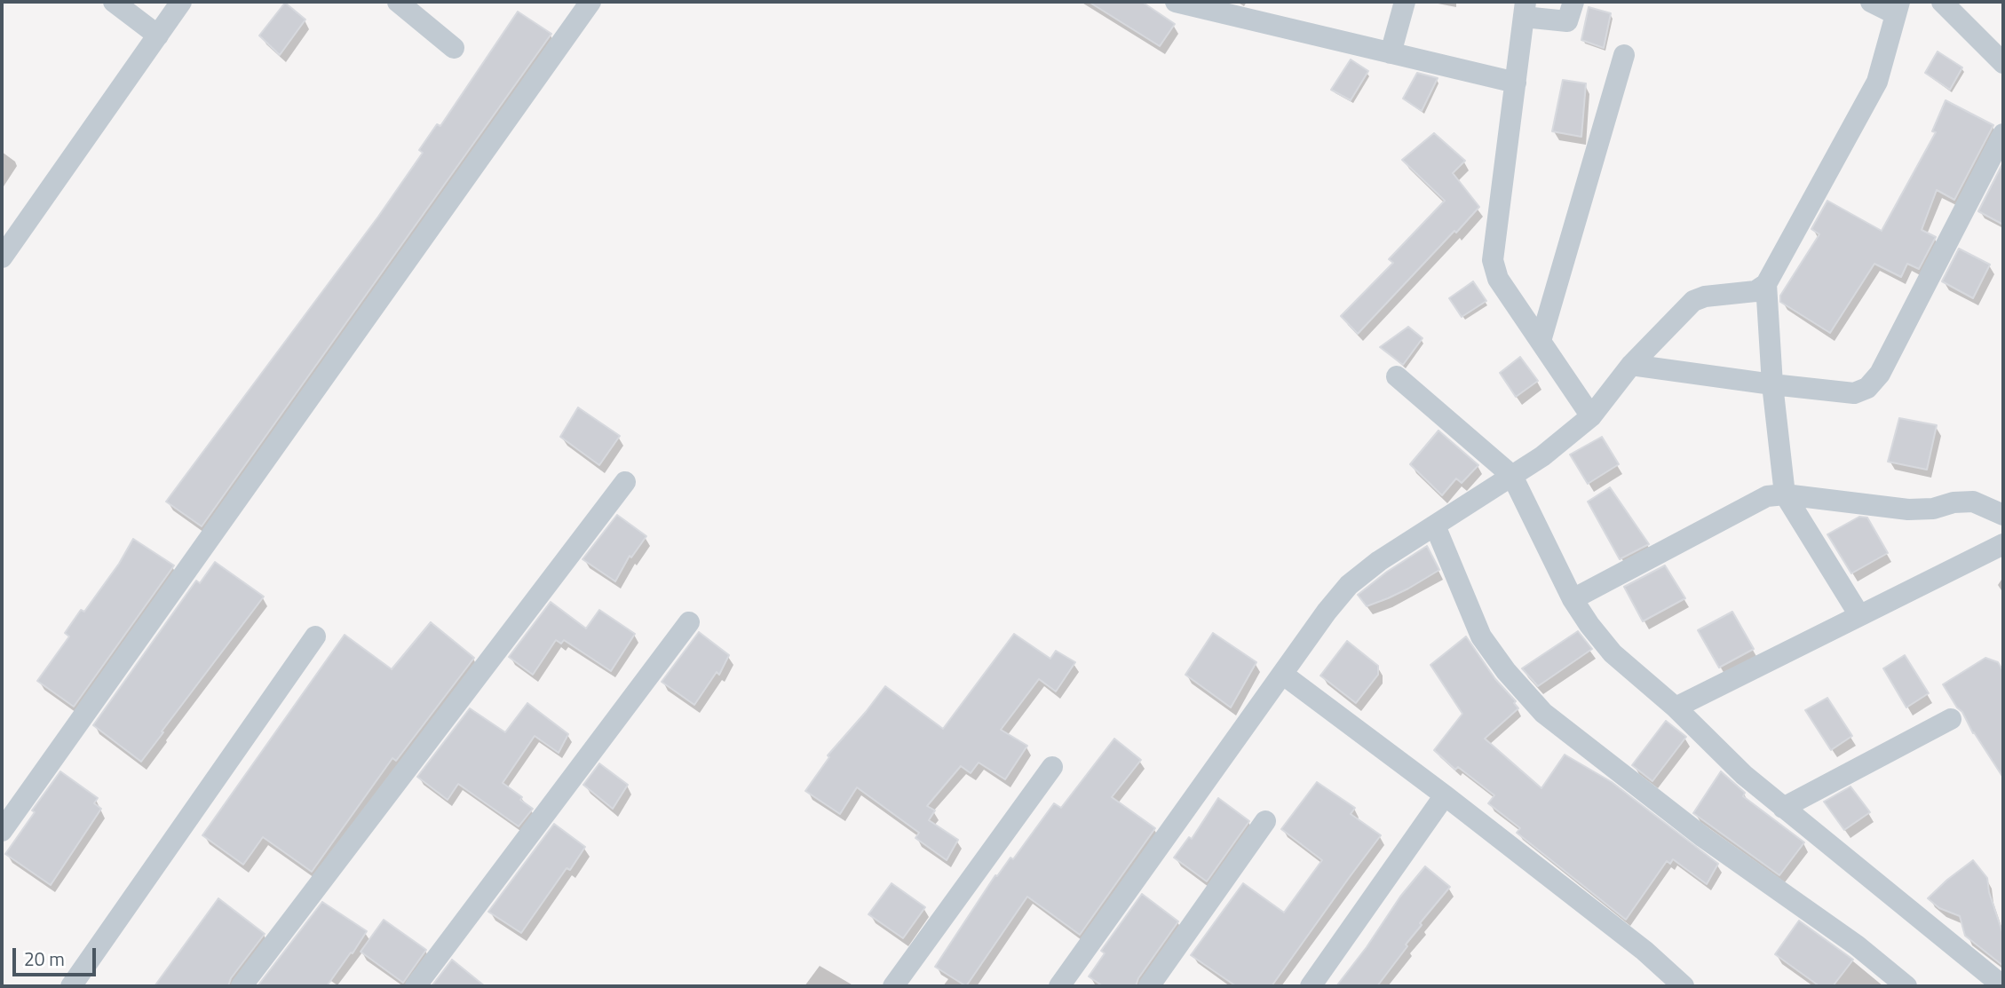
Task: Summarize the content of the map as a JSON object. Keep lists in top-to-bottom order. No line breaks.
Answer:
{"scale_bar":"20 m"}
